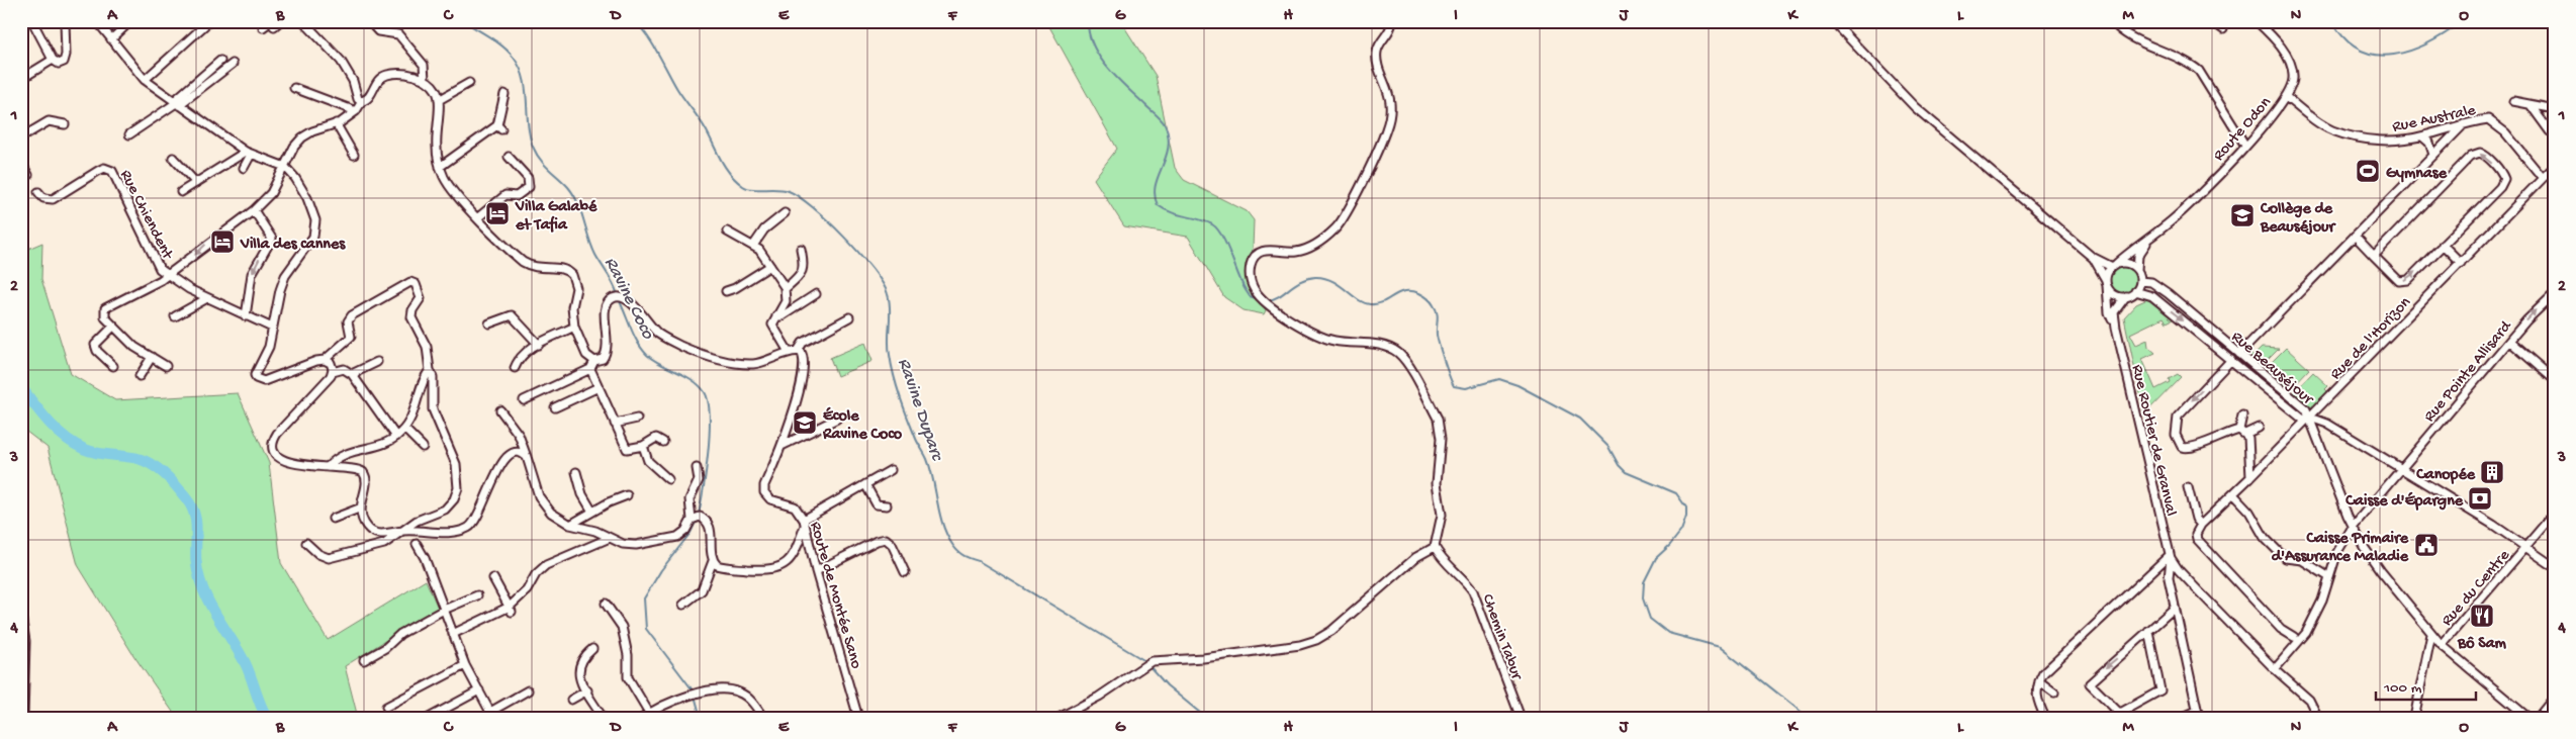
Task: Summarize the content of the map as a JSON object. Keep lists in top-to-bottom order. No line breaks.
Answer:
{"streets":{"street":["Rue Australe","Route Odon","Rue Chiendent","Rue de l'Horizon","Rue Beauséjour","Rue Pointe Allisard","Rue Routier de Granval","Rue du Centre","Route de Montée Sano","Chemin Tabur"]},"crossings":[["Rue Australe","Route Odon"],["Rue Australe","Rue de l'Horizon"],["Route Odon","Rue Beauséjour"],["Route Odon","Rue Routier de Granval"],["Rue de l'Horizon","Rue Beauséjour"],["Rue Beauséjour","Rue Routier de Granval"],["Rue Pointe Allisard","Rue Routier de Granval"]],"water":["Ravine Coco","Ravine Duparc"],"places":{"sports":["Gymnase"],"hotel":["Villa Galabé et Tafia","Villa des cannes"],"school or university":["Collège de Beauséjour","École Ravine Coco"],"building":["Canopée"],"bank":["Caisse d'Épargne"],"public building":["Caisse Primaire d'Assurance Maladie"],"restaurant":["Bô Sam"]},"scale_bar":"100 m","grid":{"columns":["A","B","C","D","E","F","G","H","I","J","K","L","M","N","O"],"rows":["1","2","3","4"]}}
